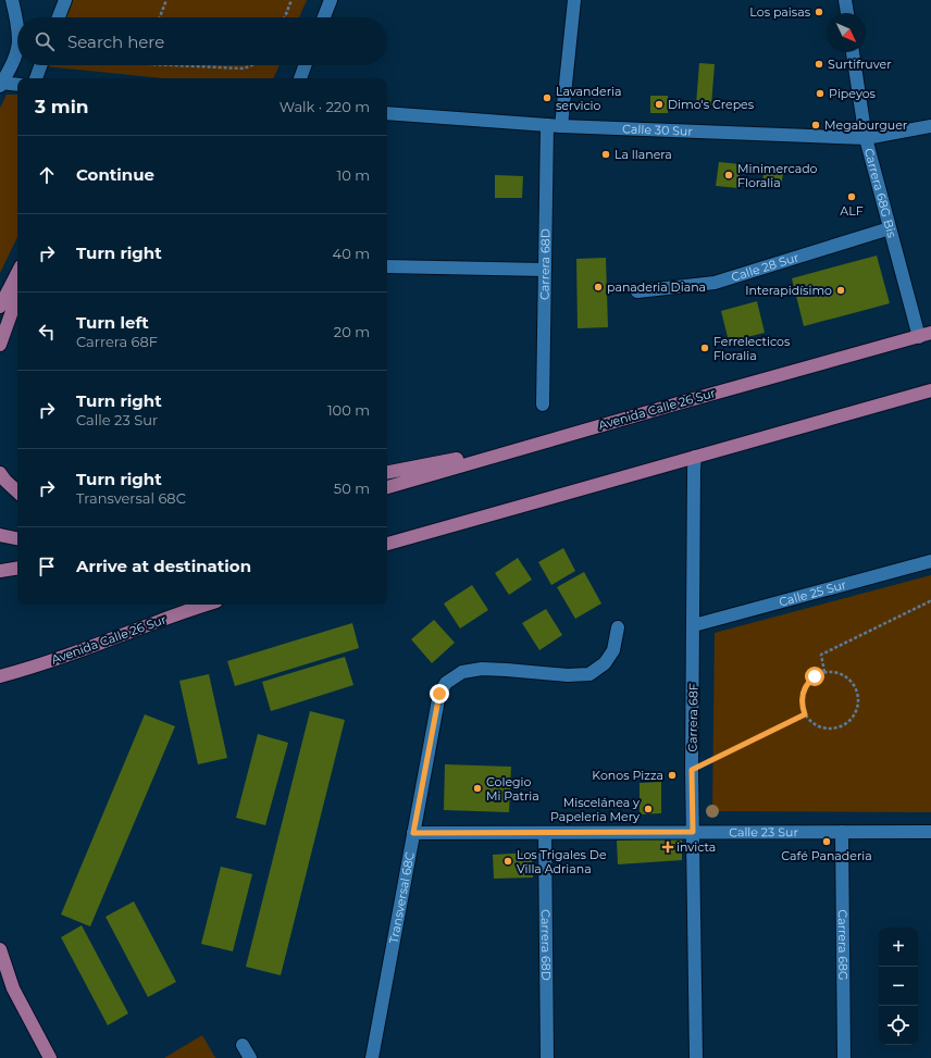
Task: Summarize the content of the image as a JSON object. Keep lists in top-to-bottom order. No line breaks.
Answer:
{"streets":{"main road":["Avenida Calle 26 Sur"],"street":["Calle 30 Sur","Carrera 68G Bis","Carrera 68D","Calle 28 Sur","Calle 25 Sur","Carrera 68F","Calle 23 Sur","Transversal 68C","Carrera 68G"]},"crossings":[["Calle 30 Sur","Carrera 68G Bis"],["Calle 30 Sur","Carrera 68D"],["Carrera 68G Bis","Calle 28 Sur"],["Carrera 68G Bis","Avenida Calle 26 Sur"],["Carrera 68D","Calle 23 Sur"],["Calle 25 Sur","Carrera 68F"],["Carrera 68F","Calle 23 Sur"],["Calle 23 Sur","Transversal 68C"],["Calle 23 Sur","Carrera 68G"]],"places":{"other":["Los paisas","Surtifruver","Pipeyos","Lavanderia servicio","Dimo's Crepes","Megaburguer","La llanera","Minimercado Floralia","ALF","panaderia Diana","Interapidísimo","Ferrelecticos Floralia","Konos Pizza","Colegio Mi Patria","Miscelánea y Papeleria Mery","Café Panaderia","Los Trigales De Villa Adriana"],"health":["invicta"]},"north":"bottom right","page":{"search":"Search here","heading":["3 min","Walk · 220 m"],"list":[["Continue","10 m"],["Turn right","40 m"],["Turn left","Carrera 68F","20 m"],["Turn right","Calle 23 Sur","100 m"],["Turn right","Transversal 68C","50 m"],"Arrive at destination"],"map_buttons":["+","−"]}}
